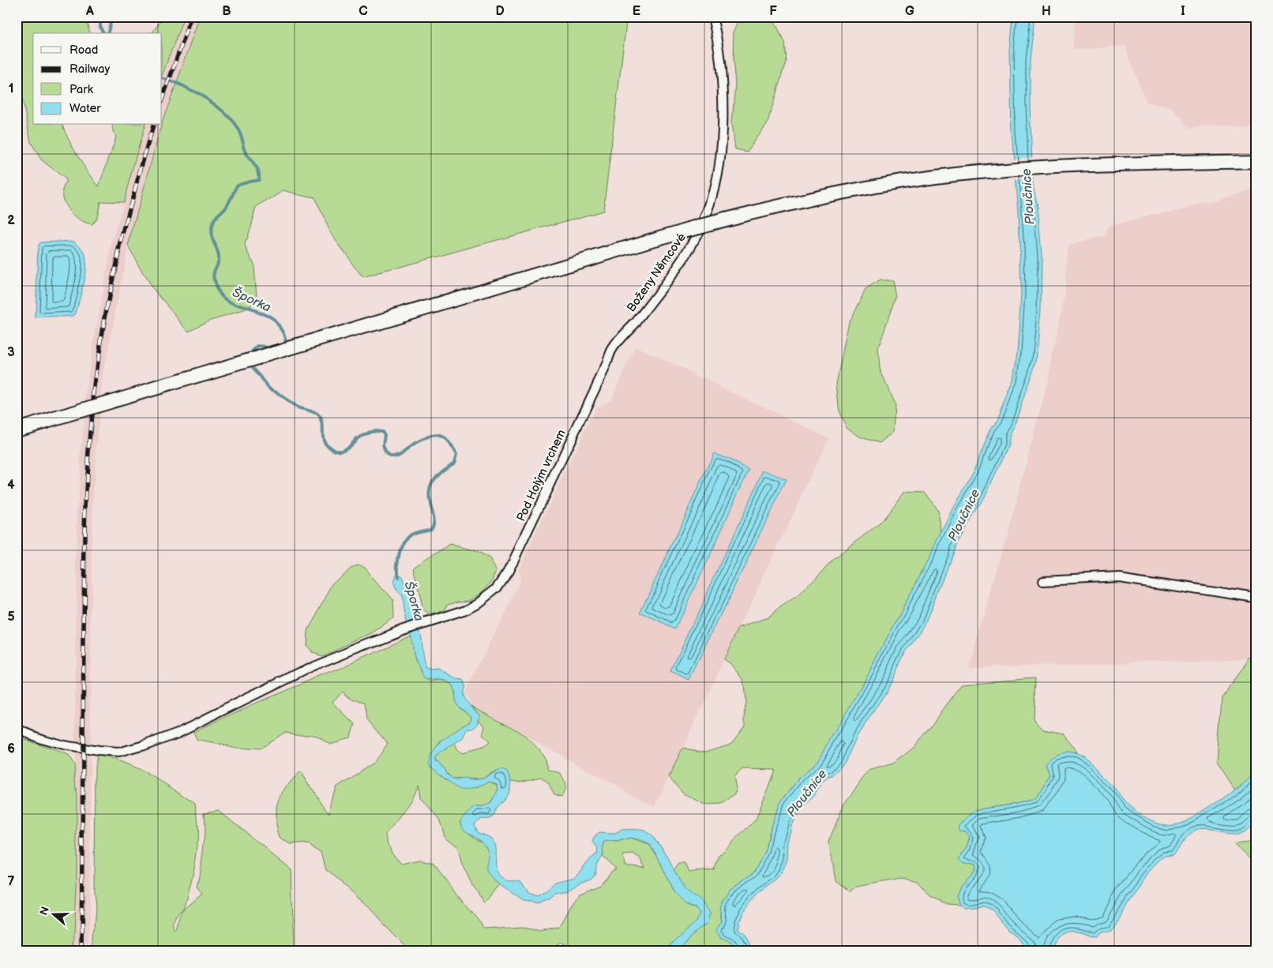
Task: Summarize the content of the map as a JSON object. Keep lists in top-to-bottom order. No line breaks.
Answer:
{"streets":{"street":["Boženy Němcové","Pod Holým vrchem"]},"crossings":[["Boženy Němcové","Pod Holým vrchem"]],"water":["Ploučnice","Šporka"],"legend":["Road","Railway","Park","Water"],"north":"left","grid":{"columns":["A","B","C","D","E","F","G","H","I"],"rows":["1","2","3","4","5","6","7"]}}
